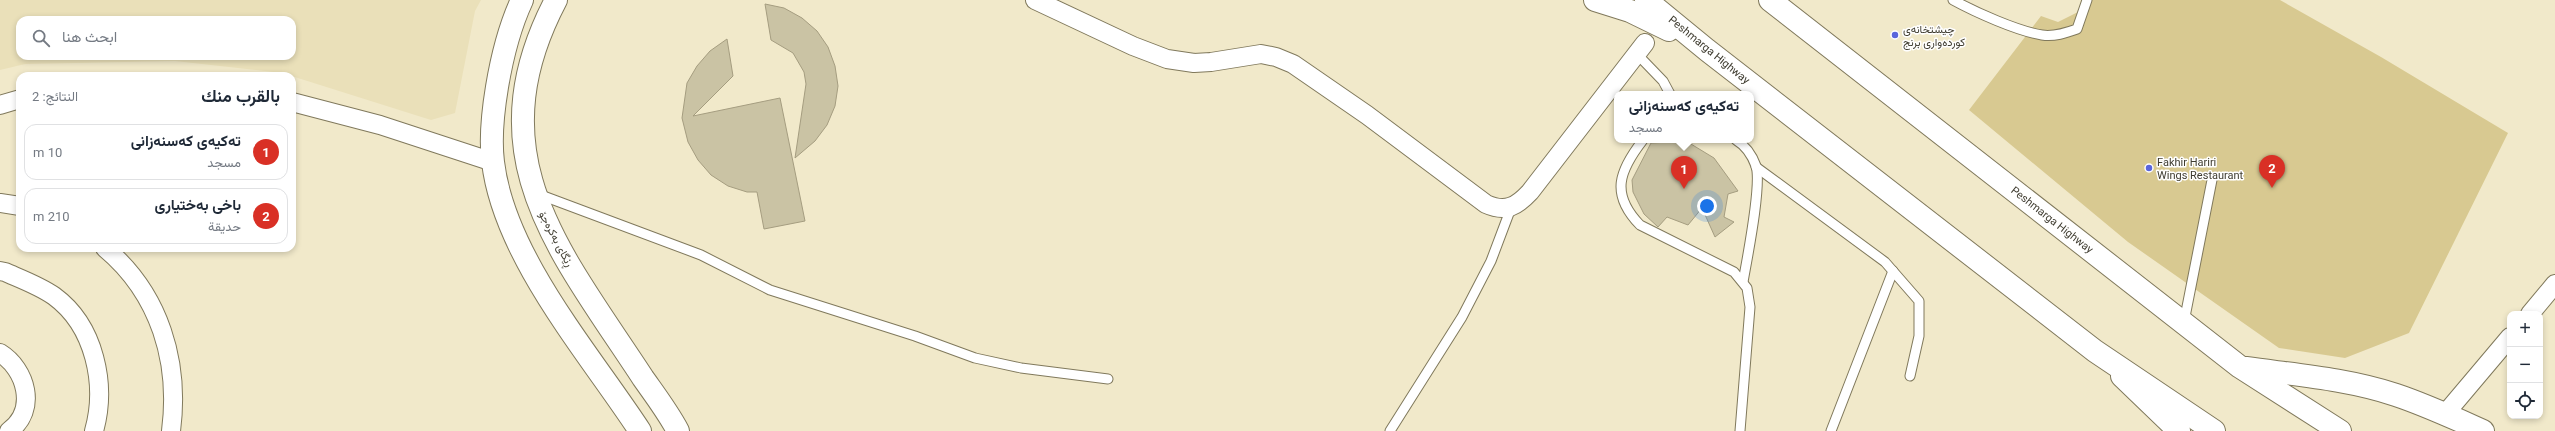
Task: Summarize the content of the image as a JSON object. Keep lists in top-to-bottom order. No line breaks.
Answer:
{"streets":{"main road":["Peshmarga Highway","ڕێگای بەکرەجۆ"]},"places":["چيشتخانەی کوردەواری برنج","Fakhir Hariri Wings Restaurant"],"page":{"search":"ابحث هنا","heading":["بالقرب منك","النتائج: 2"],"popup":["تەکیەی کەسنەزانی","مسجد"],"list":[{"mark":"1","name":"تەکیەی کەسنەزانی","note":"مسجد","value":"10 m"},{"mark":"2","name":"باخی بەختیاری","note":"حديقة","value":"210 m"}],"pins":["2","1"],"map_buttons":["+","−"]}}
